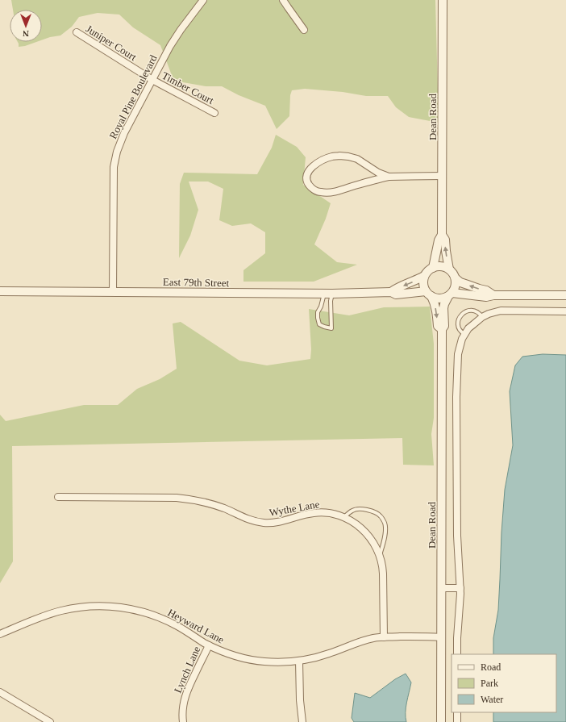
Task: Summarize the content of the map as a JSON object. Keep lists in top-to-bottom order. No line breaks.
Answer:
{"streets":{"street":["Juniper Court","Timber Court","Royal Pine Boulevard","Dean Road","East 79th Street","Wythe Lane","Heyward Lane","Lynch Lane"]},"crossings":[["Juniper Court","Timber Court"],["Juniper Court","Royal Pine Boulevard"],["Timber Court","Royal Pine Boulevard"],["Royal Pine Boulevard","East 79th Street"],["Dean Road","East 79th Street"],["Dean Road","Heyward Lane"],["Wythe Lane","Heyward Lane"],["Heyward Lane","Lynch Lane"]],"legend":["Road","Park","Water"],"north":"bottom"}
